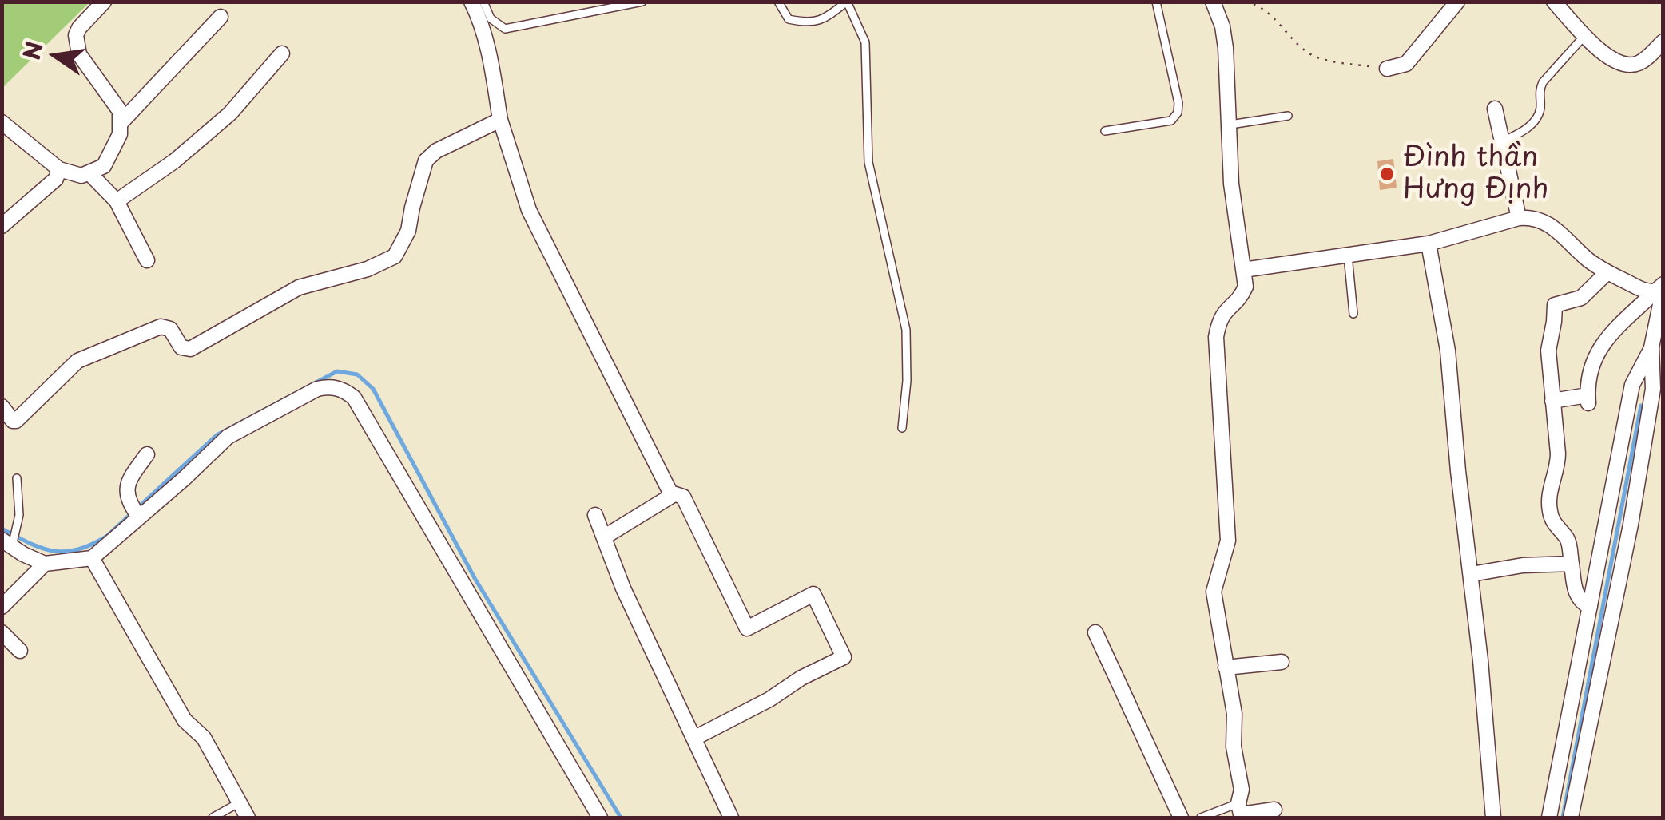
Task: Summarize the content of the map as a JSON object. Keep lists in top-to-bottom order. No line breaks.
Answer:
{"places":["Đình thần Hưng Định"],"north":"left"}
